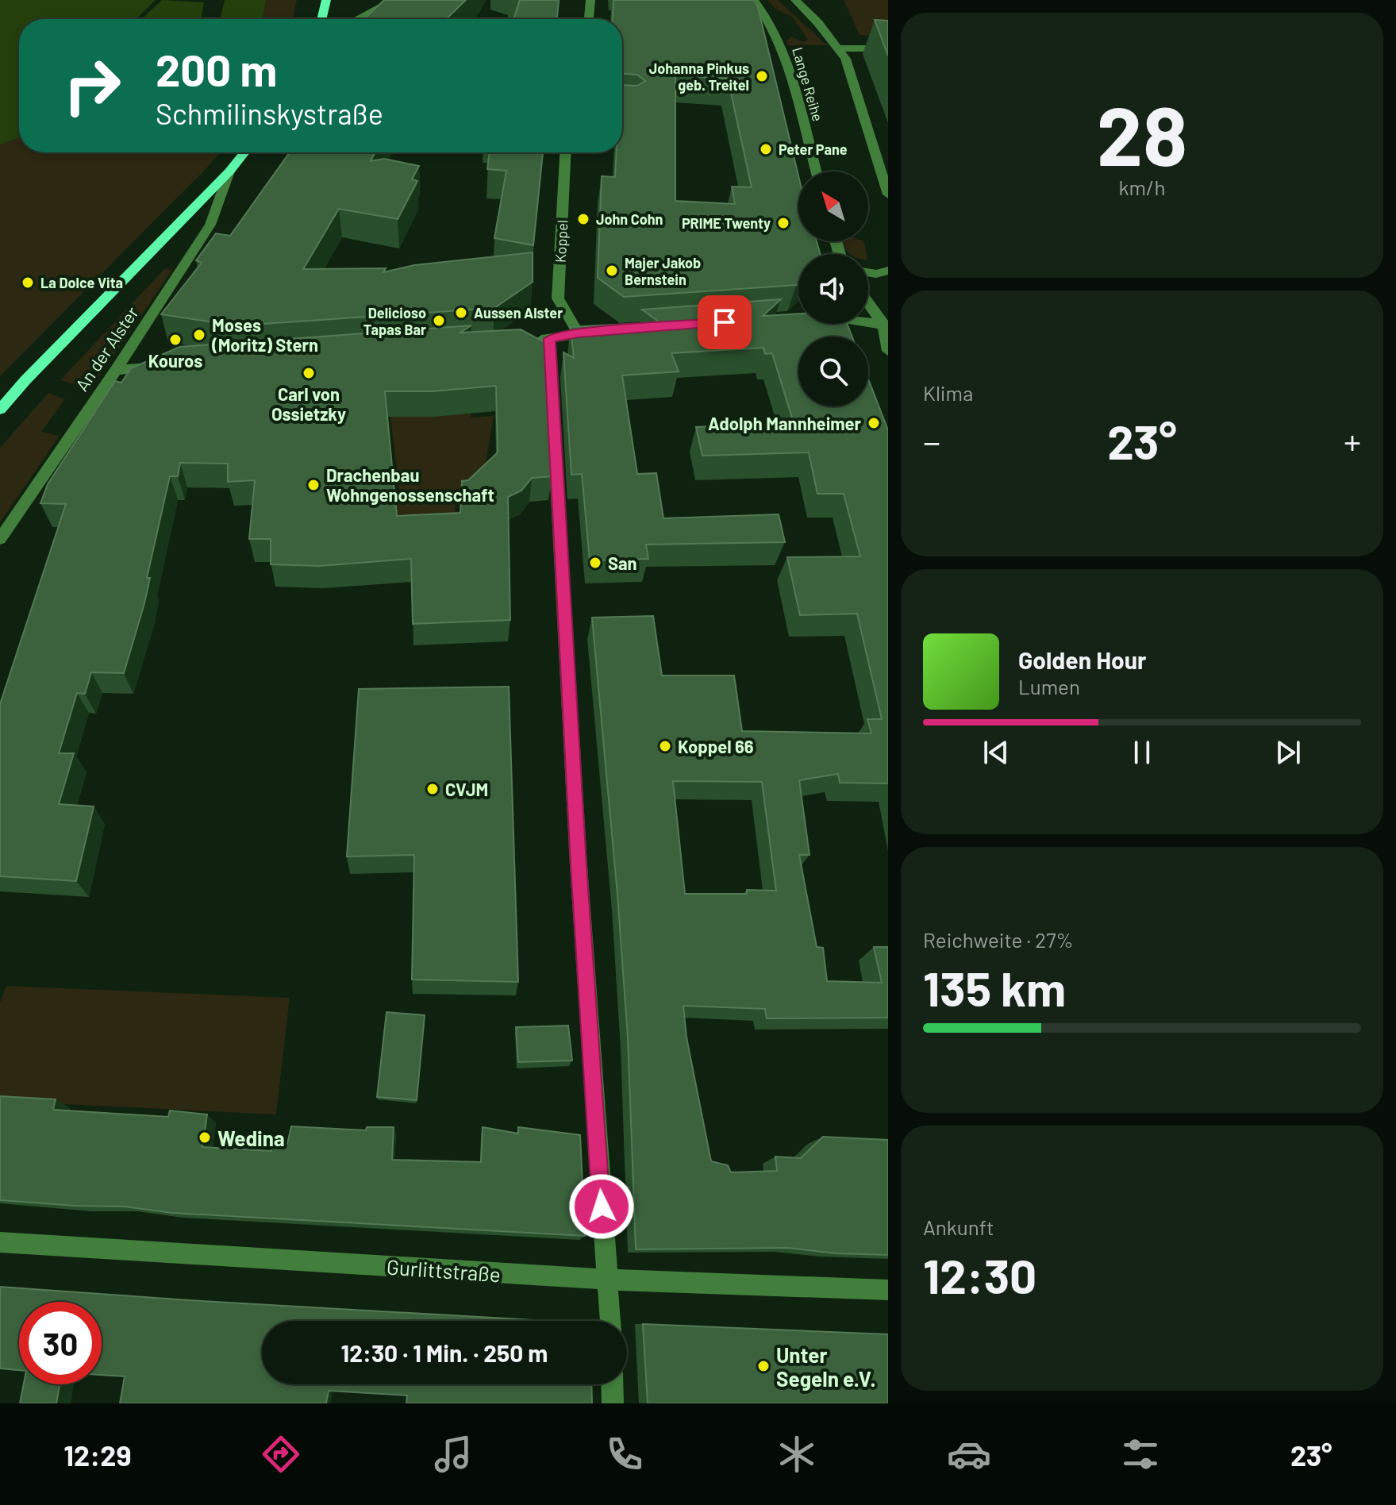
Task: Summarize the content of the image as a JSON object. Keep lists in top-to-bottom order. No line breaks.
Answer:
{"streets":{"main road":["An der Alster"],"street":["Lange Reihe","Koppel","Gurlittstraße"]},"places":["Johanna Pinkus geb. Treitel","Peter Pane","John Cohn","PRIME Twenty","Majer Jakob Bernstein","La Dolce Vita","Aussen Alster","Delicioso Tapas Bar","Moses (Moritz) Stern","Kouros","Carl von Ossietzky","Adolph Mannheimer","Drachenbau Wohngenossenschaft","San","Koppel 66","CVJM","Wedina","Unter Segeln e.V."],"north":"top left","page":{"tile":[["28","km/h"],"Klima",["Reichweite · 27%","135 km"],["Ankunft","12:30"]],"turn":["200 m","Schmilinskystraße"],"heat":["−","23°","+"],"song":["Golden Hour","Lumen"],"limit":"30","trip":"12:30 · 1 Min. · 250 m","tabs":["12:29","23°"]}}
